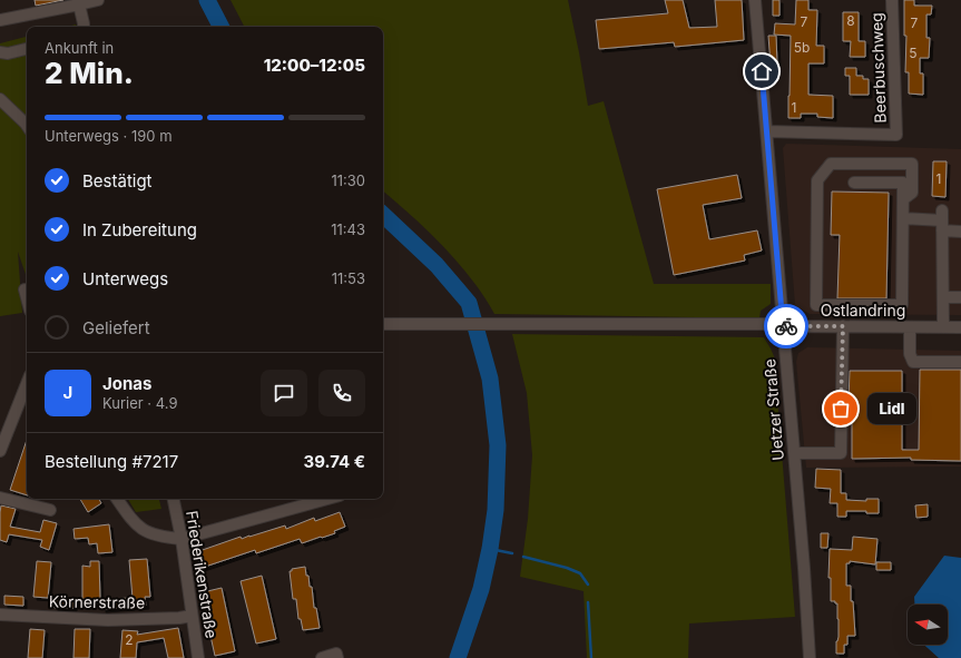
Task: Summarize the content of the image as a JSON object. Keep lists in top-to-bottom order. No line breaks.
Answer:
{"streets":{"street":["Beerbuschweg","Ostlandring","Uetzer Straße","Friederikenstraße","Körnerstraße"]},"crossings":[["Beerbuschweg","Uetzer Straße"],["Ostlandring","Uetzer Straße"],["Friederikenstraße","Körnerstraße"]],"places":["Lidl"],"house_numbers":["8","7","7","5b","5","1","1","2"],"north":"left","page":{"heading":["2 Min.","Ankunft in","12:00–12:05"],"panel":["Jonas","Kurier · 4.9","Bestellung #7217","39.74 €"],"bar":"Unterwegs · 190 m","list":[["Bestätigt","11:30"],["In Zubereitung","11:43"],["Unterwegs","11:53"],"Geliefert"],"round":"J","bubble":"Lidl"}}
